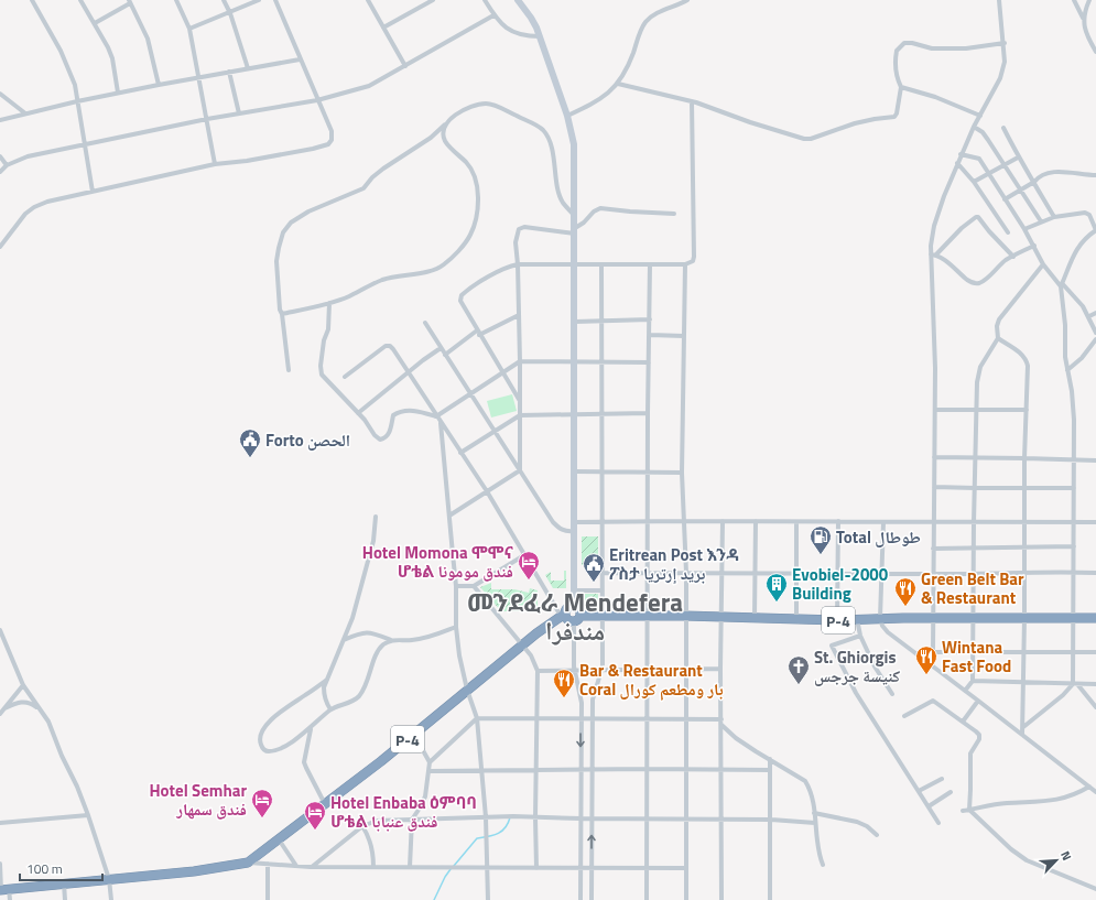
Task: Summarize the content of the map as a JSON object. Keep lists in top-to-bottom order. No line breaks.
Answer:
{"streets":{"highway":["P-4"]},"districts":["መንደፈራ Mendefera مندفرا"],"places":{"public building":["Forto الحصن","Eritrean Post እንዳ ፖስታ بريد إرتريا"],"fuel station":["Total طوطال"],"hotel":["Hotel Momona ሞሞና ሆቴል فندق مومونا","Hotel Semhar فندق سمهار","Hotel Enbaba ዕምባባ ሆቴል فندق عنبابا"],"building":["Evobiel-2000 Building"],"restaurant":["Green Belt Bar & Restaurant","Wintana Fast Food","Bar & Restaurant Coral بار ومطعم كورال"],"church":["St. Ghiorgis كنيسة جرجس"]},"scale_bar":"100 m","north":"top right"}
